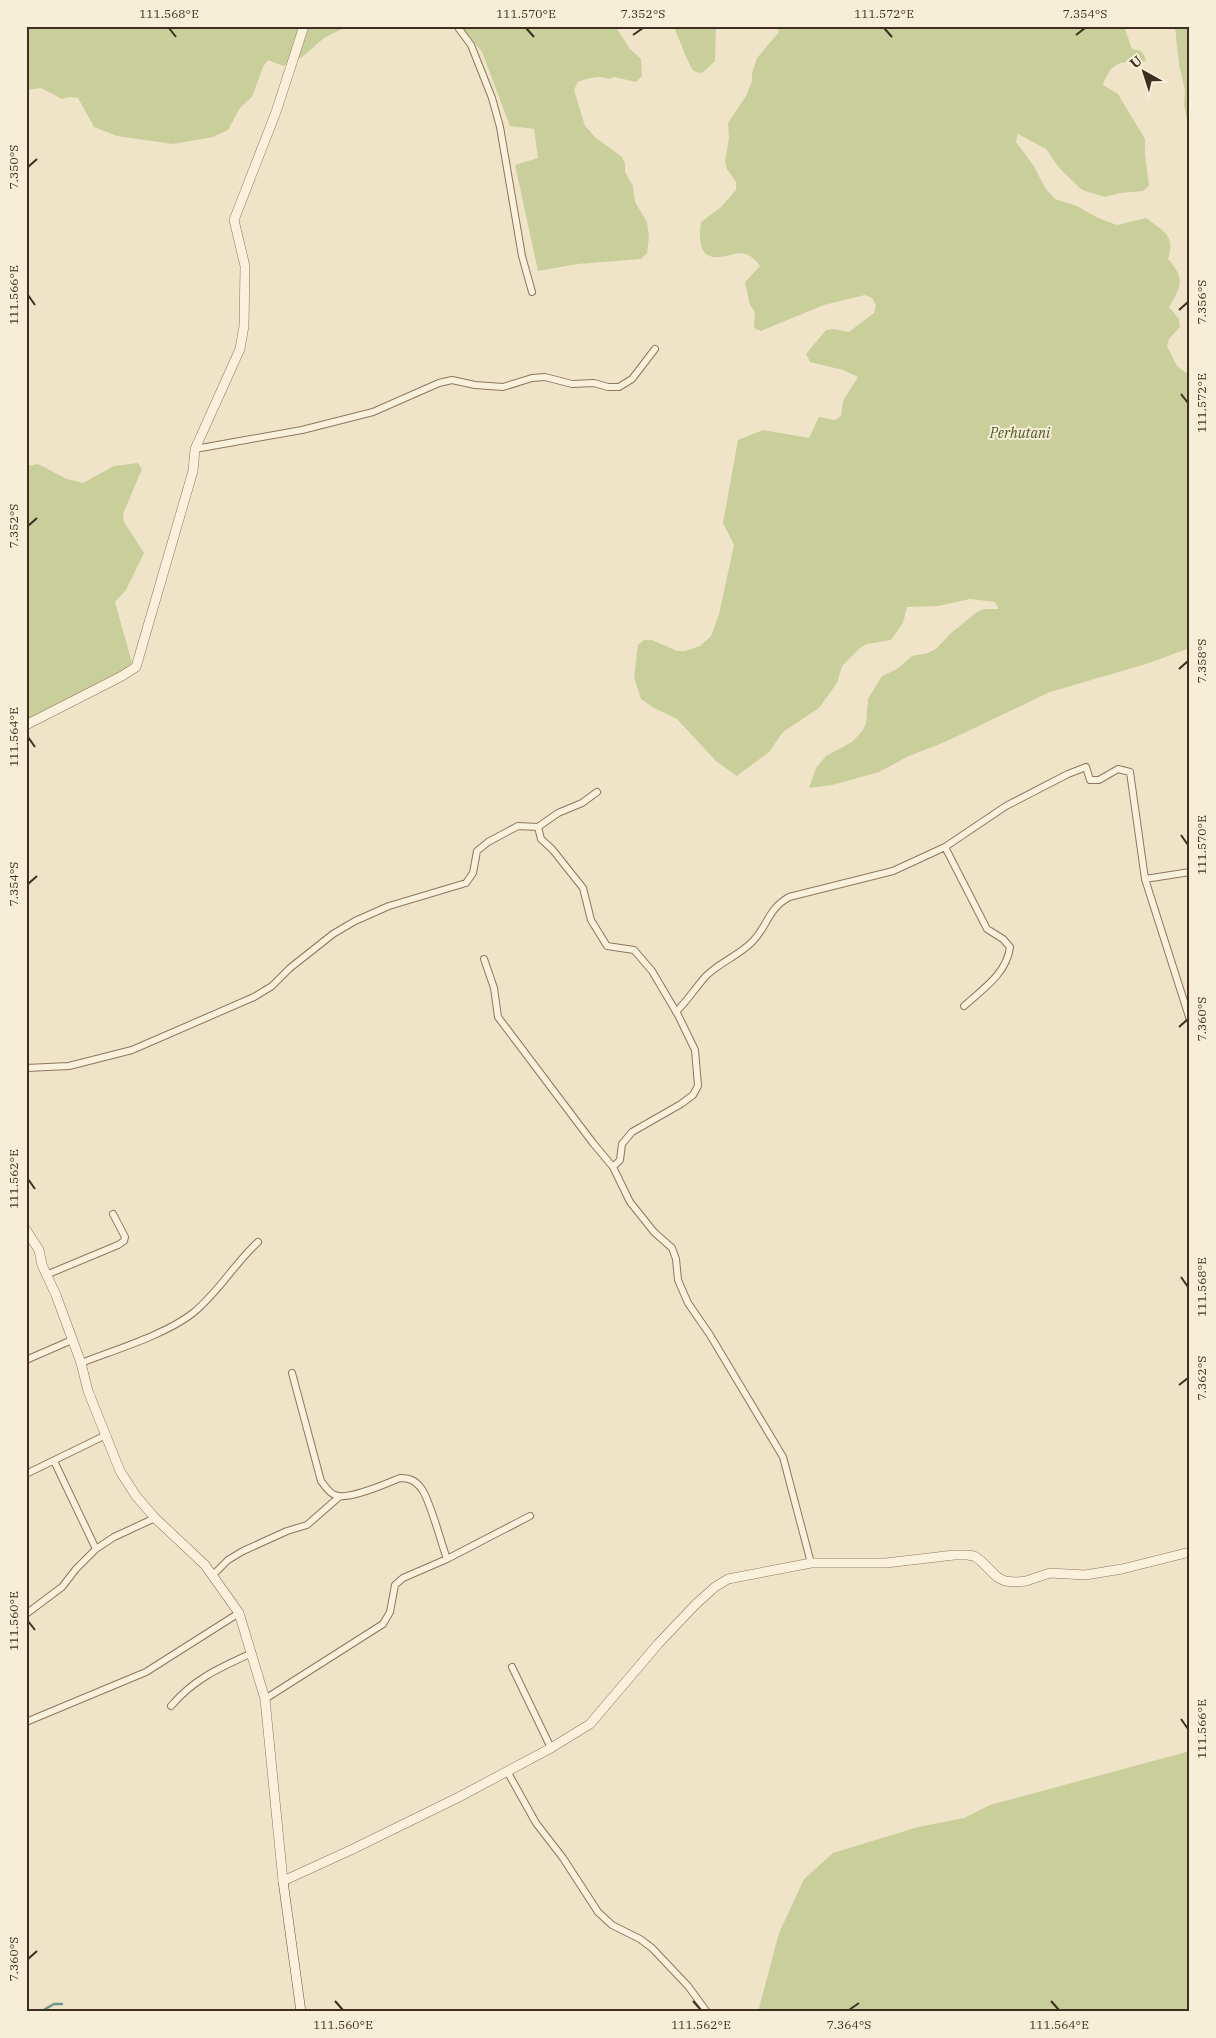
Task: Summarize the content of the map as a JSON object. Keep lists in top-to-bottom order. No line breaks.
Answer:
{"parks":["Perhutani"],"north":"top left","coordinates":["111.568°E","111.570°E","7.352°S","111.572°E","7.354°S","7.350°S","111.566°E","7.356°S","7.358°S","111.564°E","7.360°S","111.562°E","7.362°S","111.560°E","7.364°S"]}
